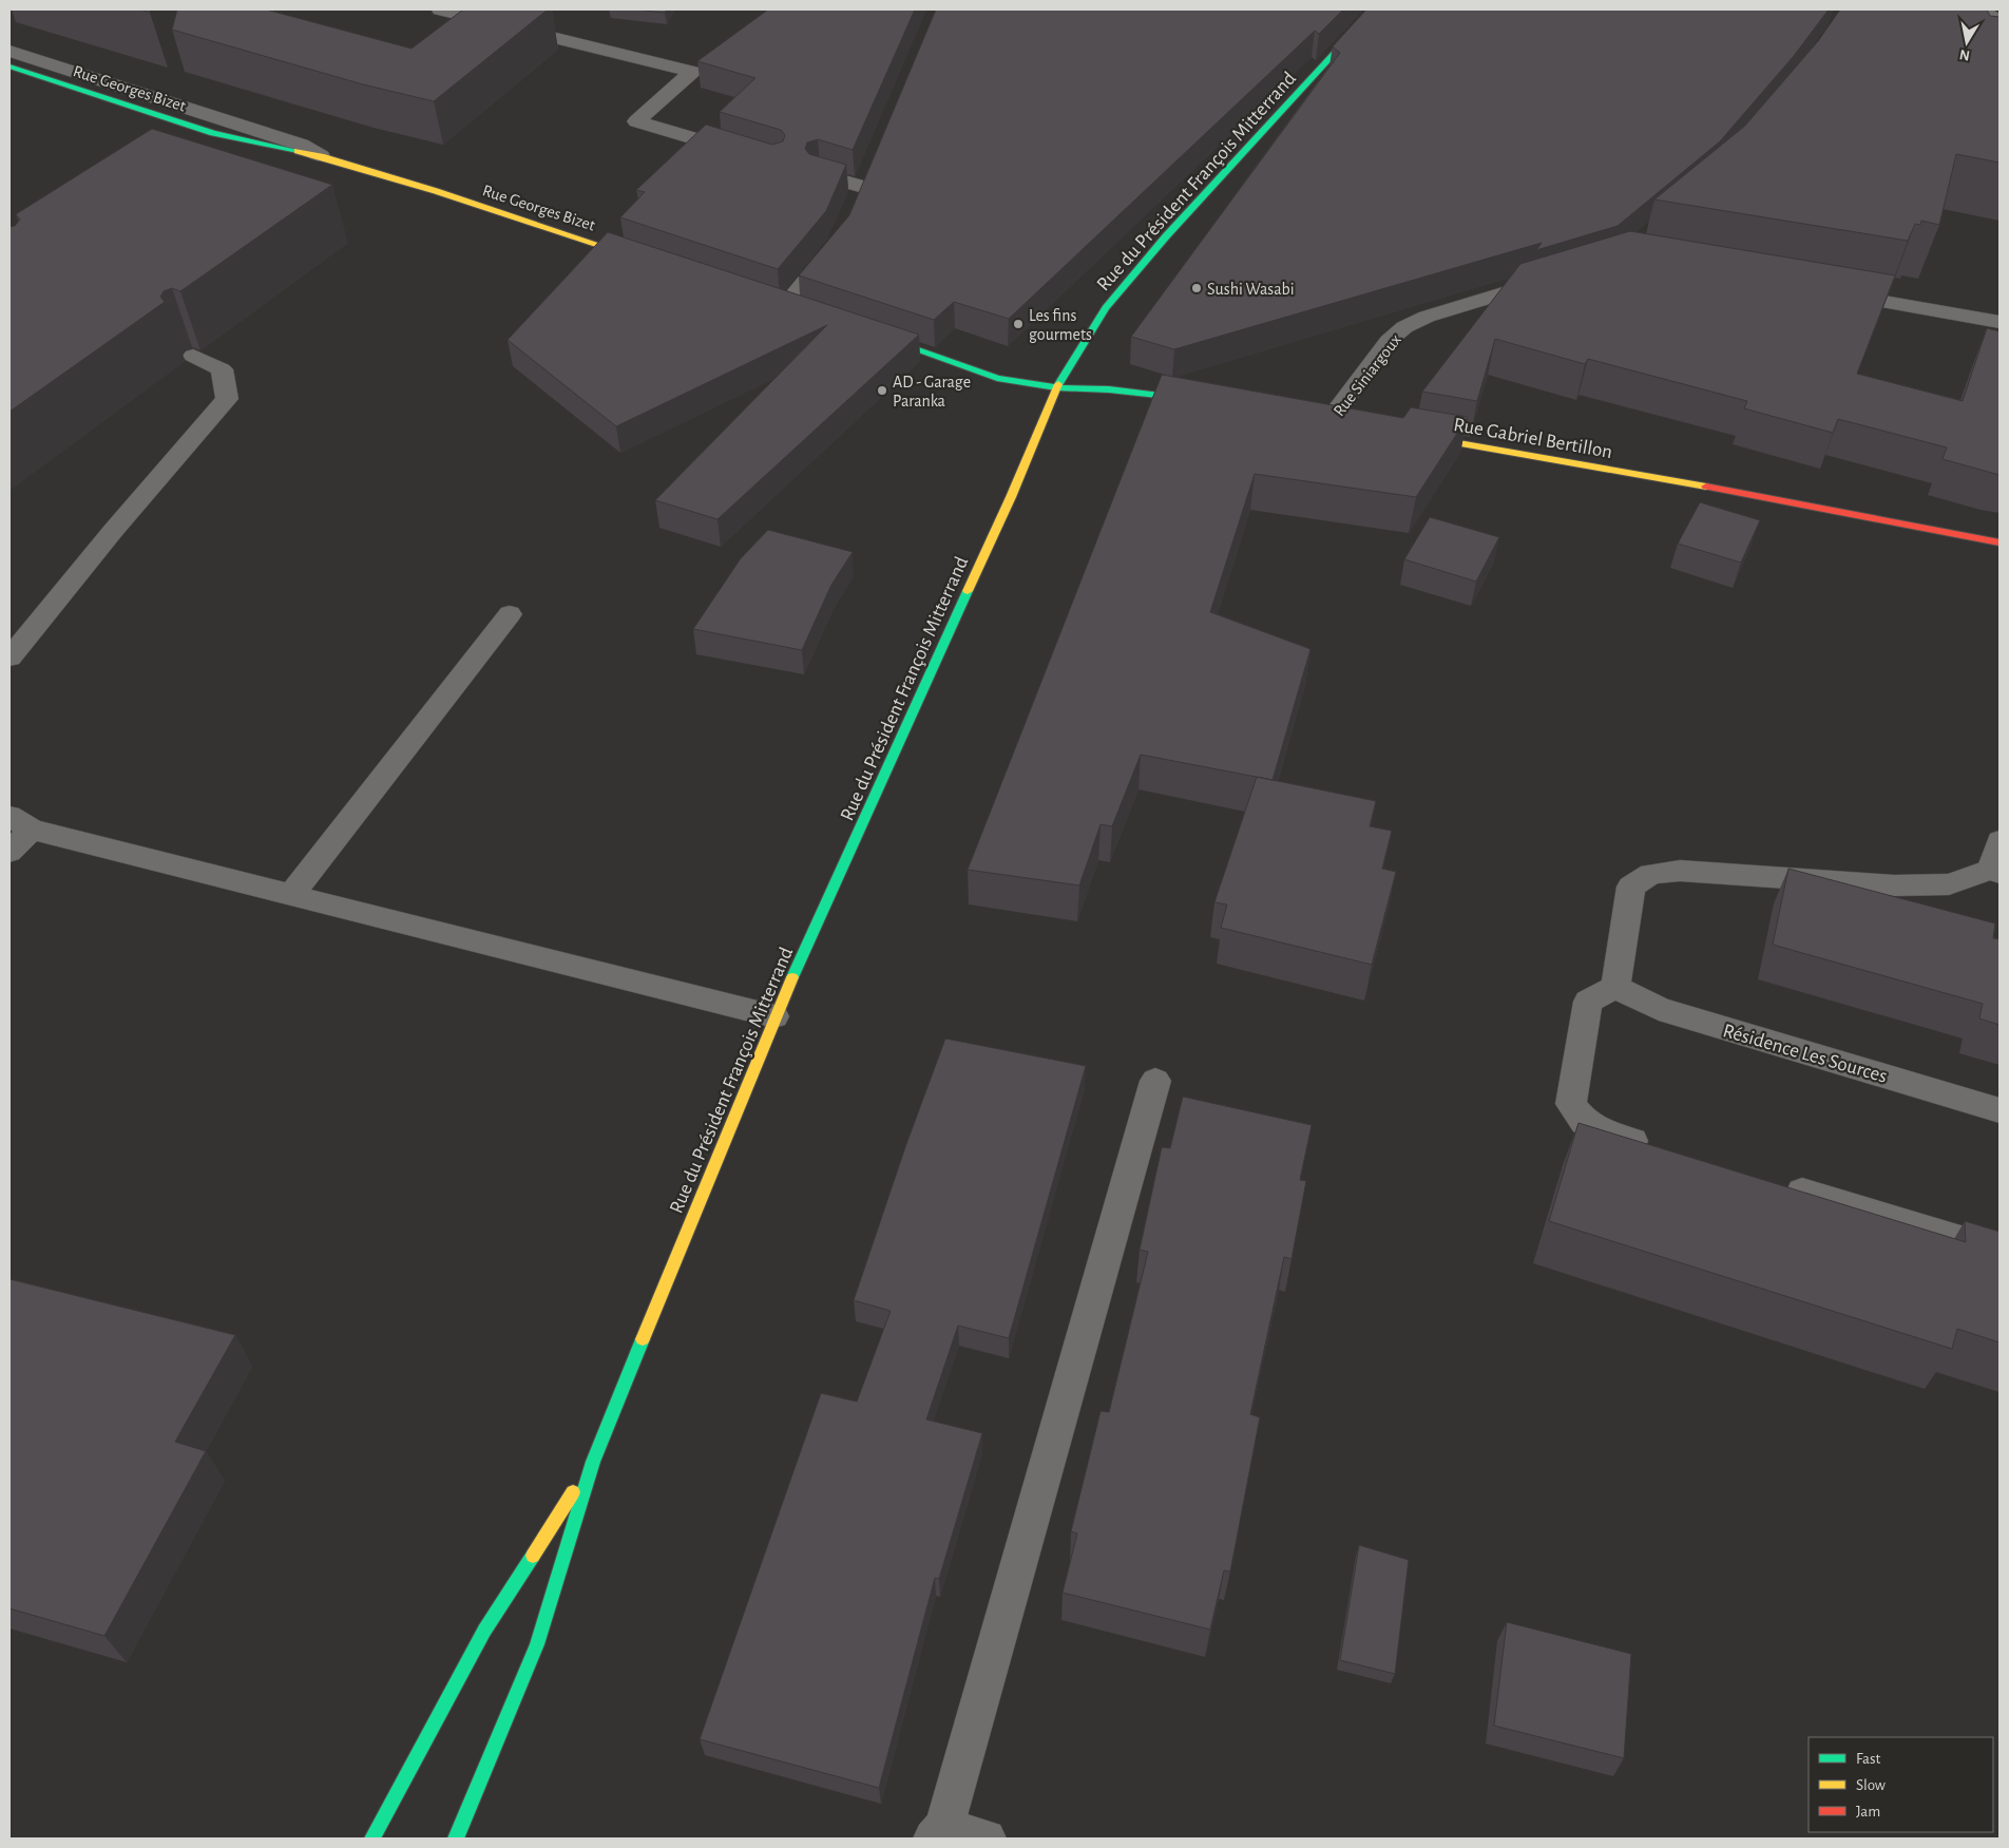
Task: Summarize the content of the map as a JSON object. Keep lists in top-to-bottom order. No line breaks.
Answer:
{"streets":{"street":["Rue Georges Bizet","Rue du Président François Mitterrand","Rue Siniargoux","Rue Gabriel Bertillon","Résidence Les Sources"]},"places":["Sushi Wasabi","Les fins gourmets","AD - Garage Paranka"],"legend":["Fast","Slow","Jam"],"north":"bottom"}
